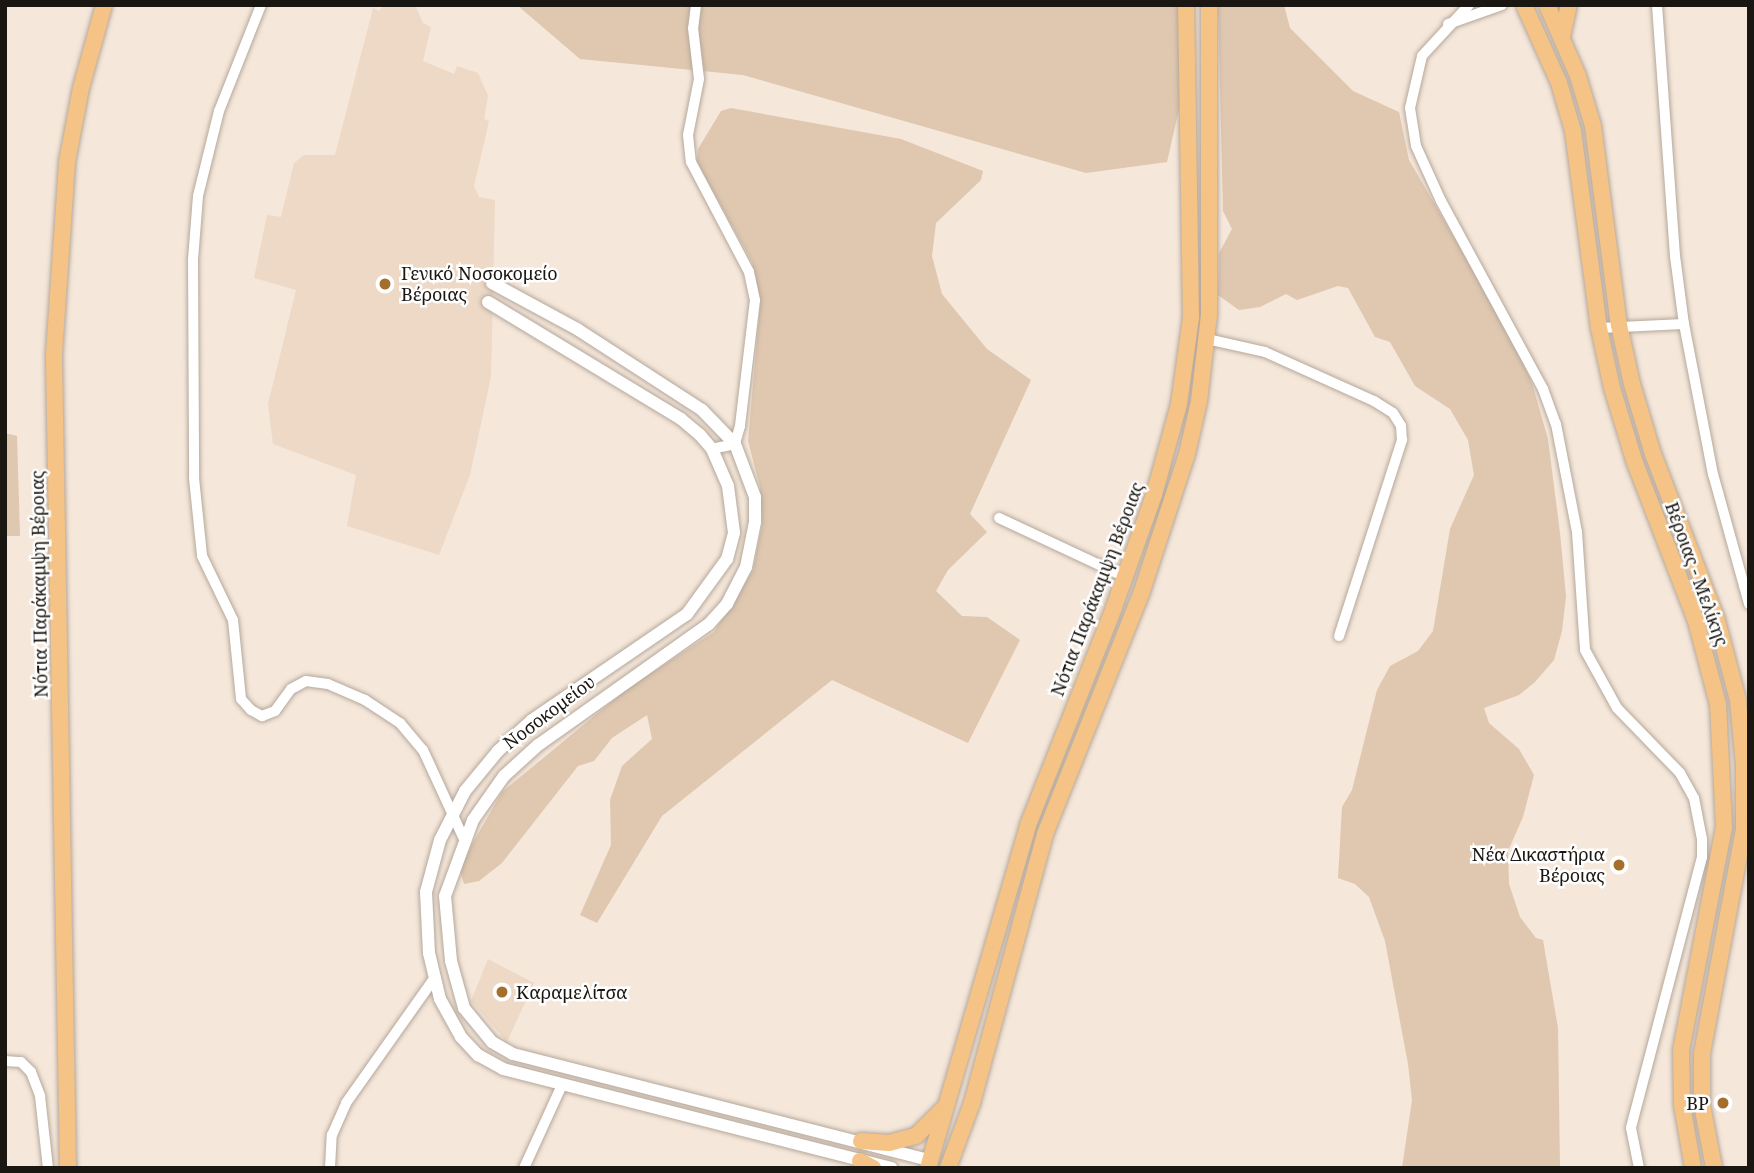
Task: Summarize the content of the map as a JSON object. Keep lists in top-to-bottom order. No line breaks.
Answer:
{"streets":{"main road":["Βέροιας - Μελίκης","Νότια Παράκαμψη Βέροιας"],"street":["Νοσοκομείου"]},"crossings":[["Νότια Παράκαμψη Βέροιας","Νοσοκομείου"]],"places":["Γενικό Νοσοκομείο Βέροιας","Νέα Δικαστήρια Βέροιας","Καραμελίτσα","BP"]}
